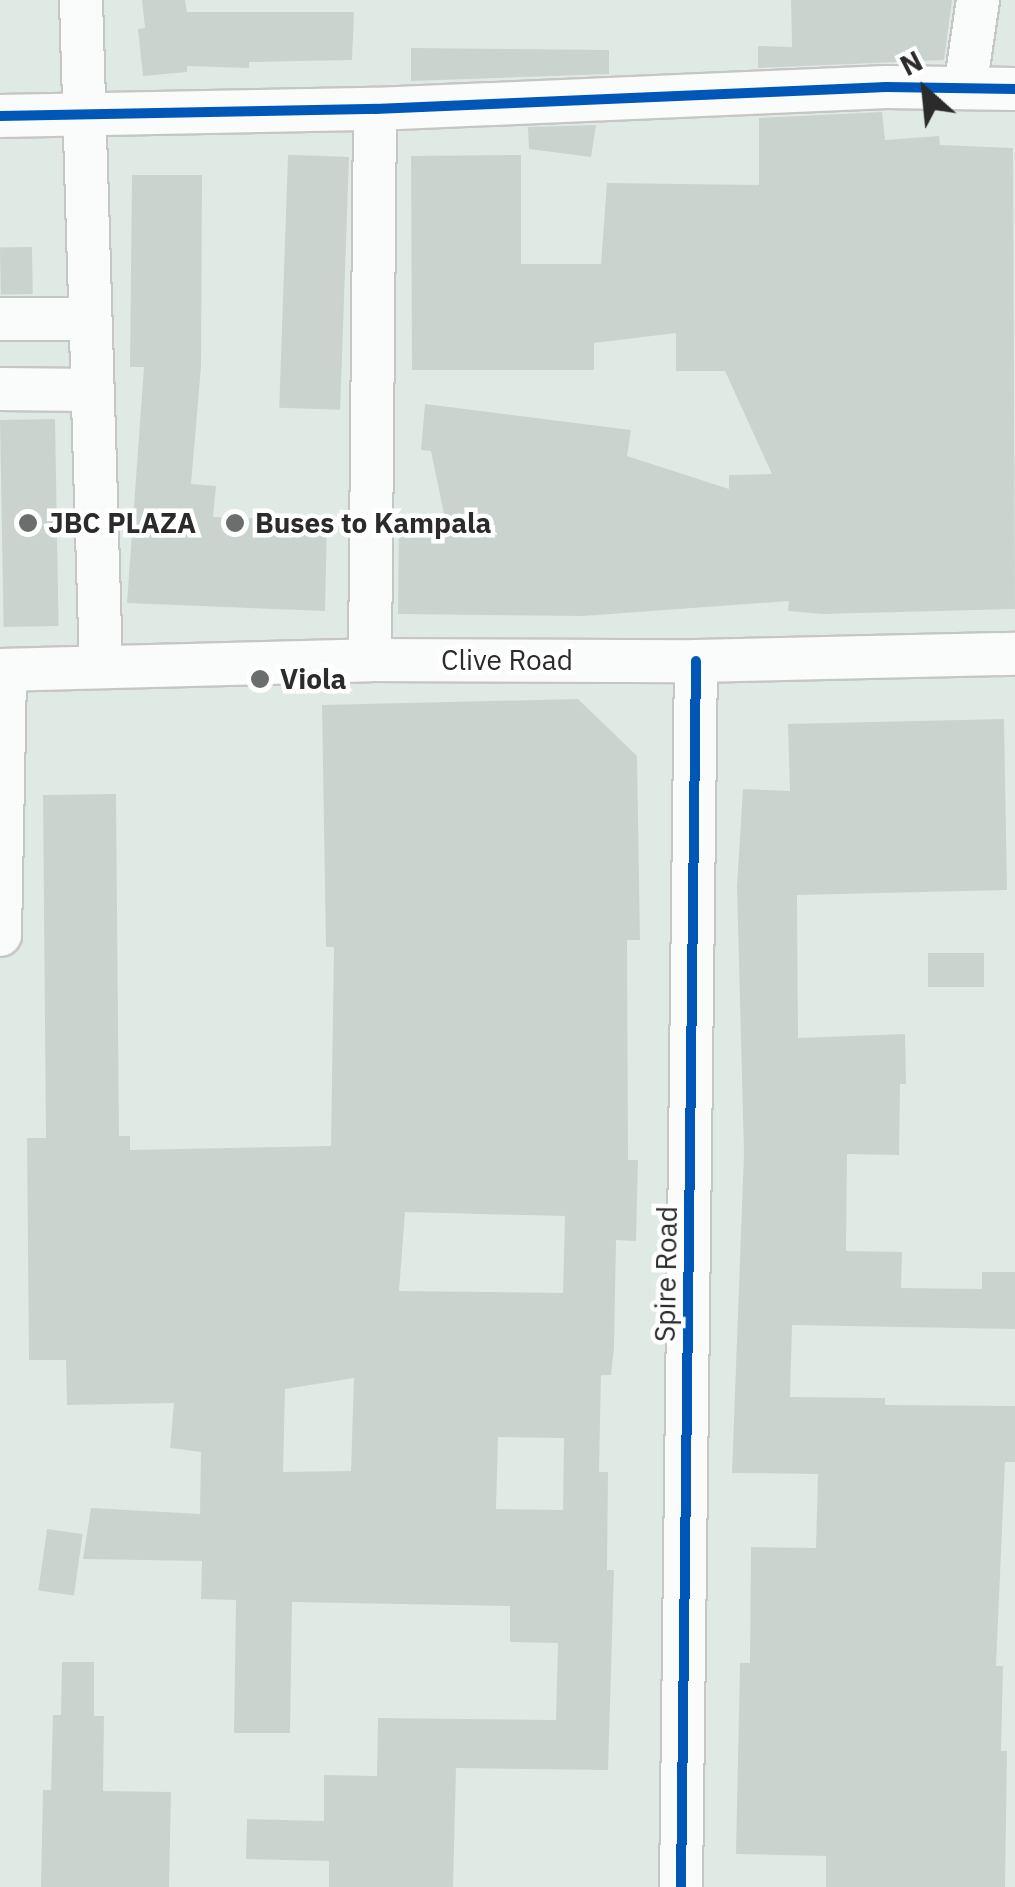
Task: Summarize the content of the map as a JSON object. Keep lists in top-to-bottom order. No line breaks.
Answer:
{"streets":{"street":["Clive Road","Spire Road"]},"crossings":[["Clive Road","Spire Road"]],"places":["JBC PLAZA","Buses to Kampala","Viola"],"north":"top left"}
